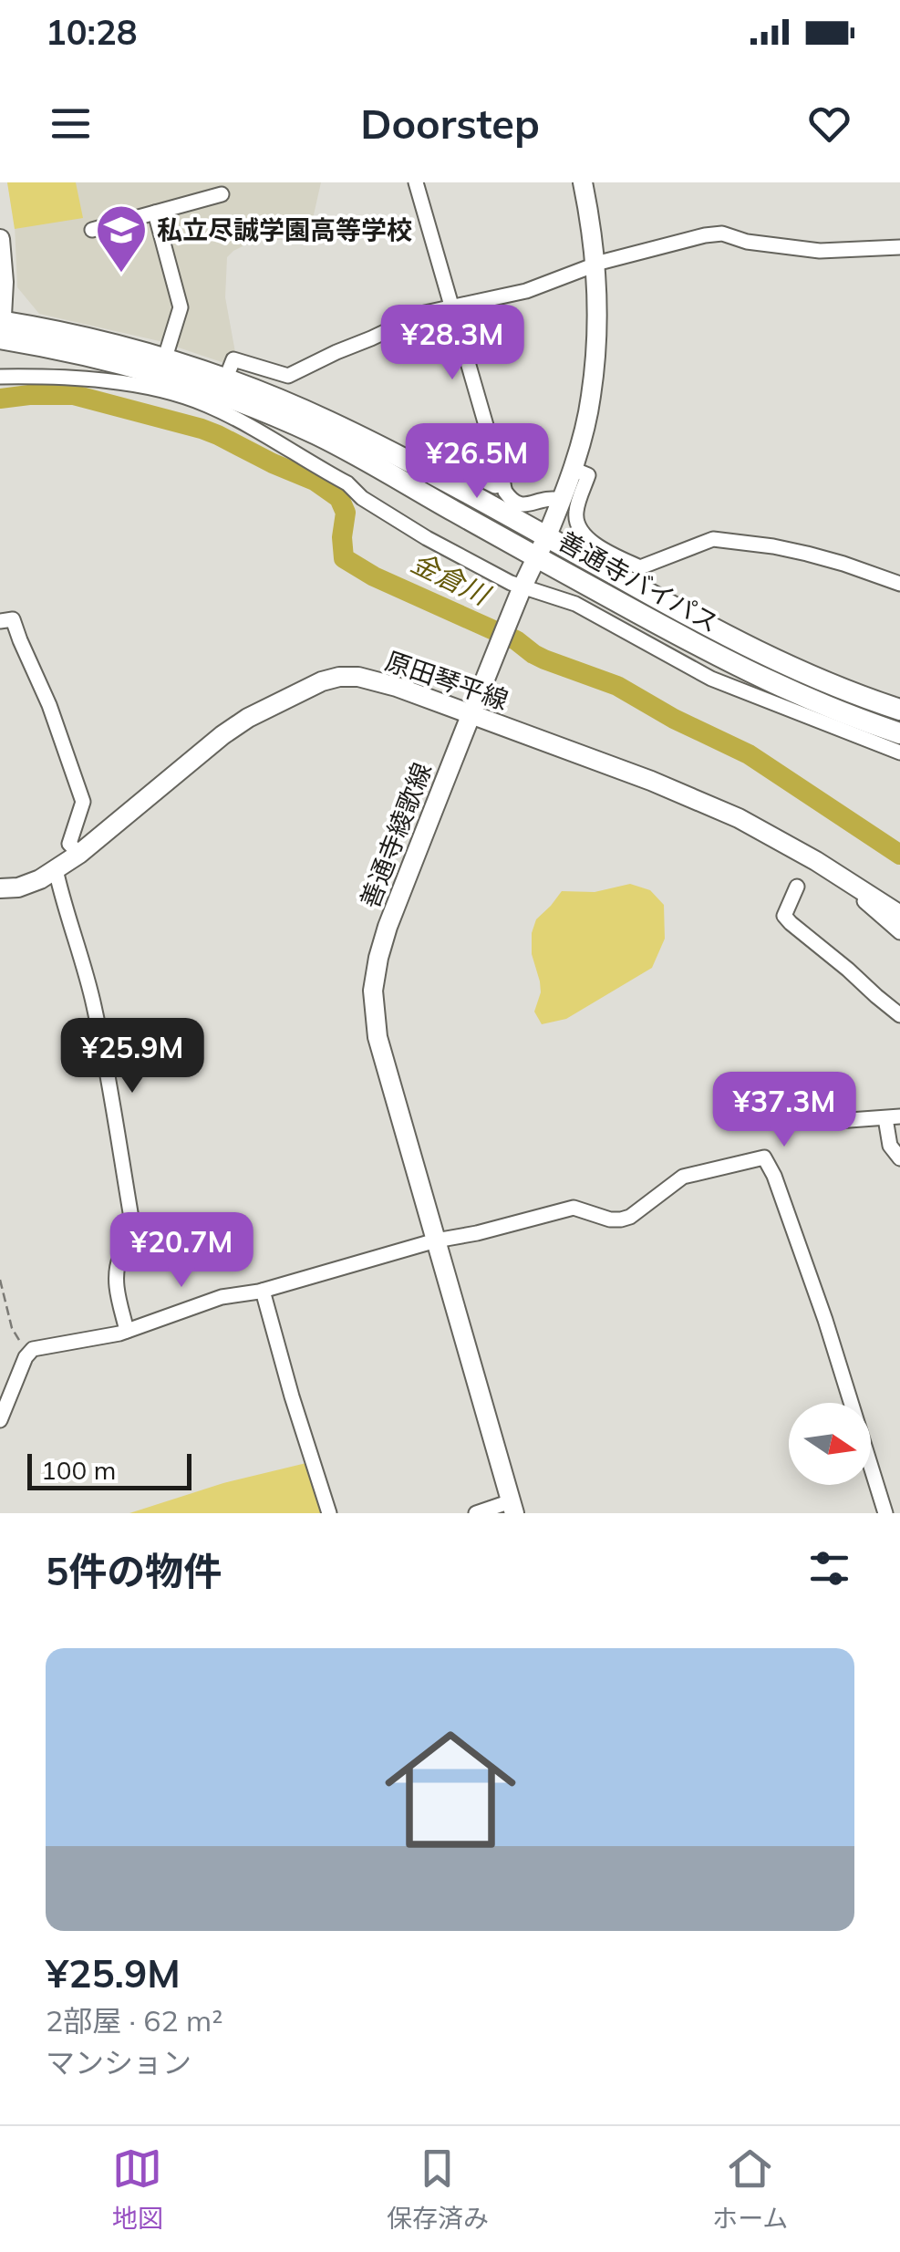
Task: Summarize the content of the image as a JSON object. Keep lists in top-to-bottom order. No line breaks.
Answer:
{"streets":{"highway":["善通寺バイパス"],"main road":["原田琴平線","善通寺綾歌線"]},"crossings":[["善通寺バイパス","善通寺綾歌線"],["原田琴平線","善通寺綾歌線"]],"water":["金倉川"],"places":{"school or university":["私立尽誠学園高等学校"]},"scale_bar":"100 m","north":"right","page":{"status":"10:28","header":"Doorstep","price":["¥28.3M","¥26.5M","¥25.9M","¥37.3M","¥20.7M"],"scale":"100 m","heading":"5件の物件","list":[{"name":"¥25.9M","note":"2部屋 · 62 m² · マンション"}],"tabs":["地図","保存済み","ホーム"]}}
